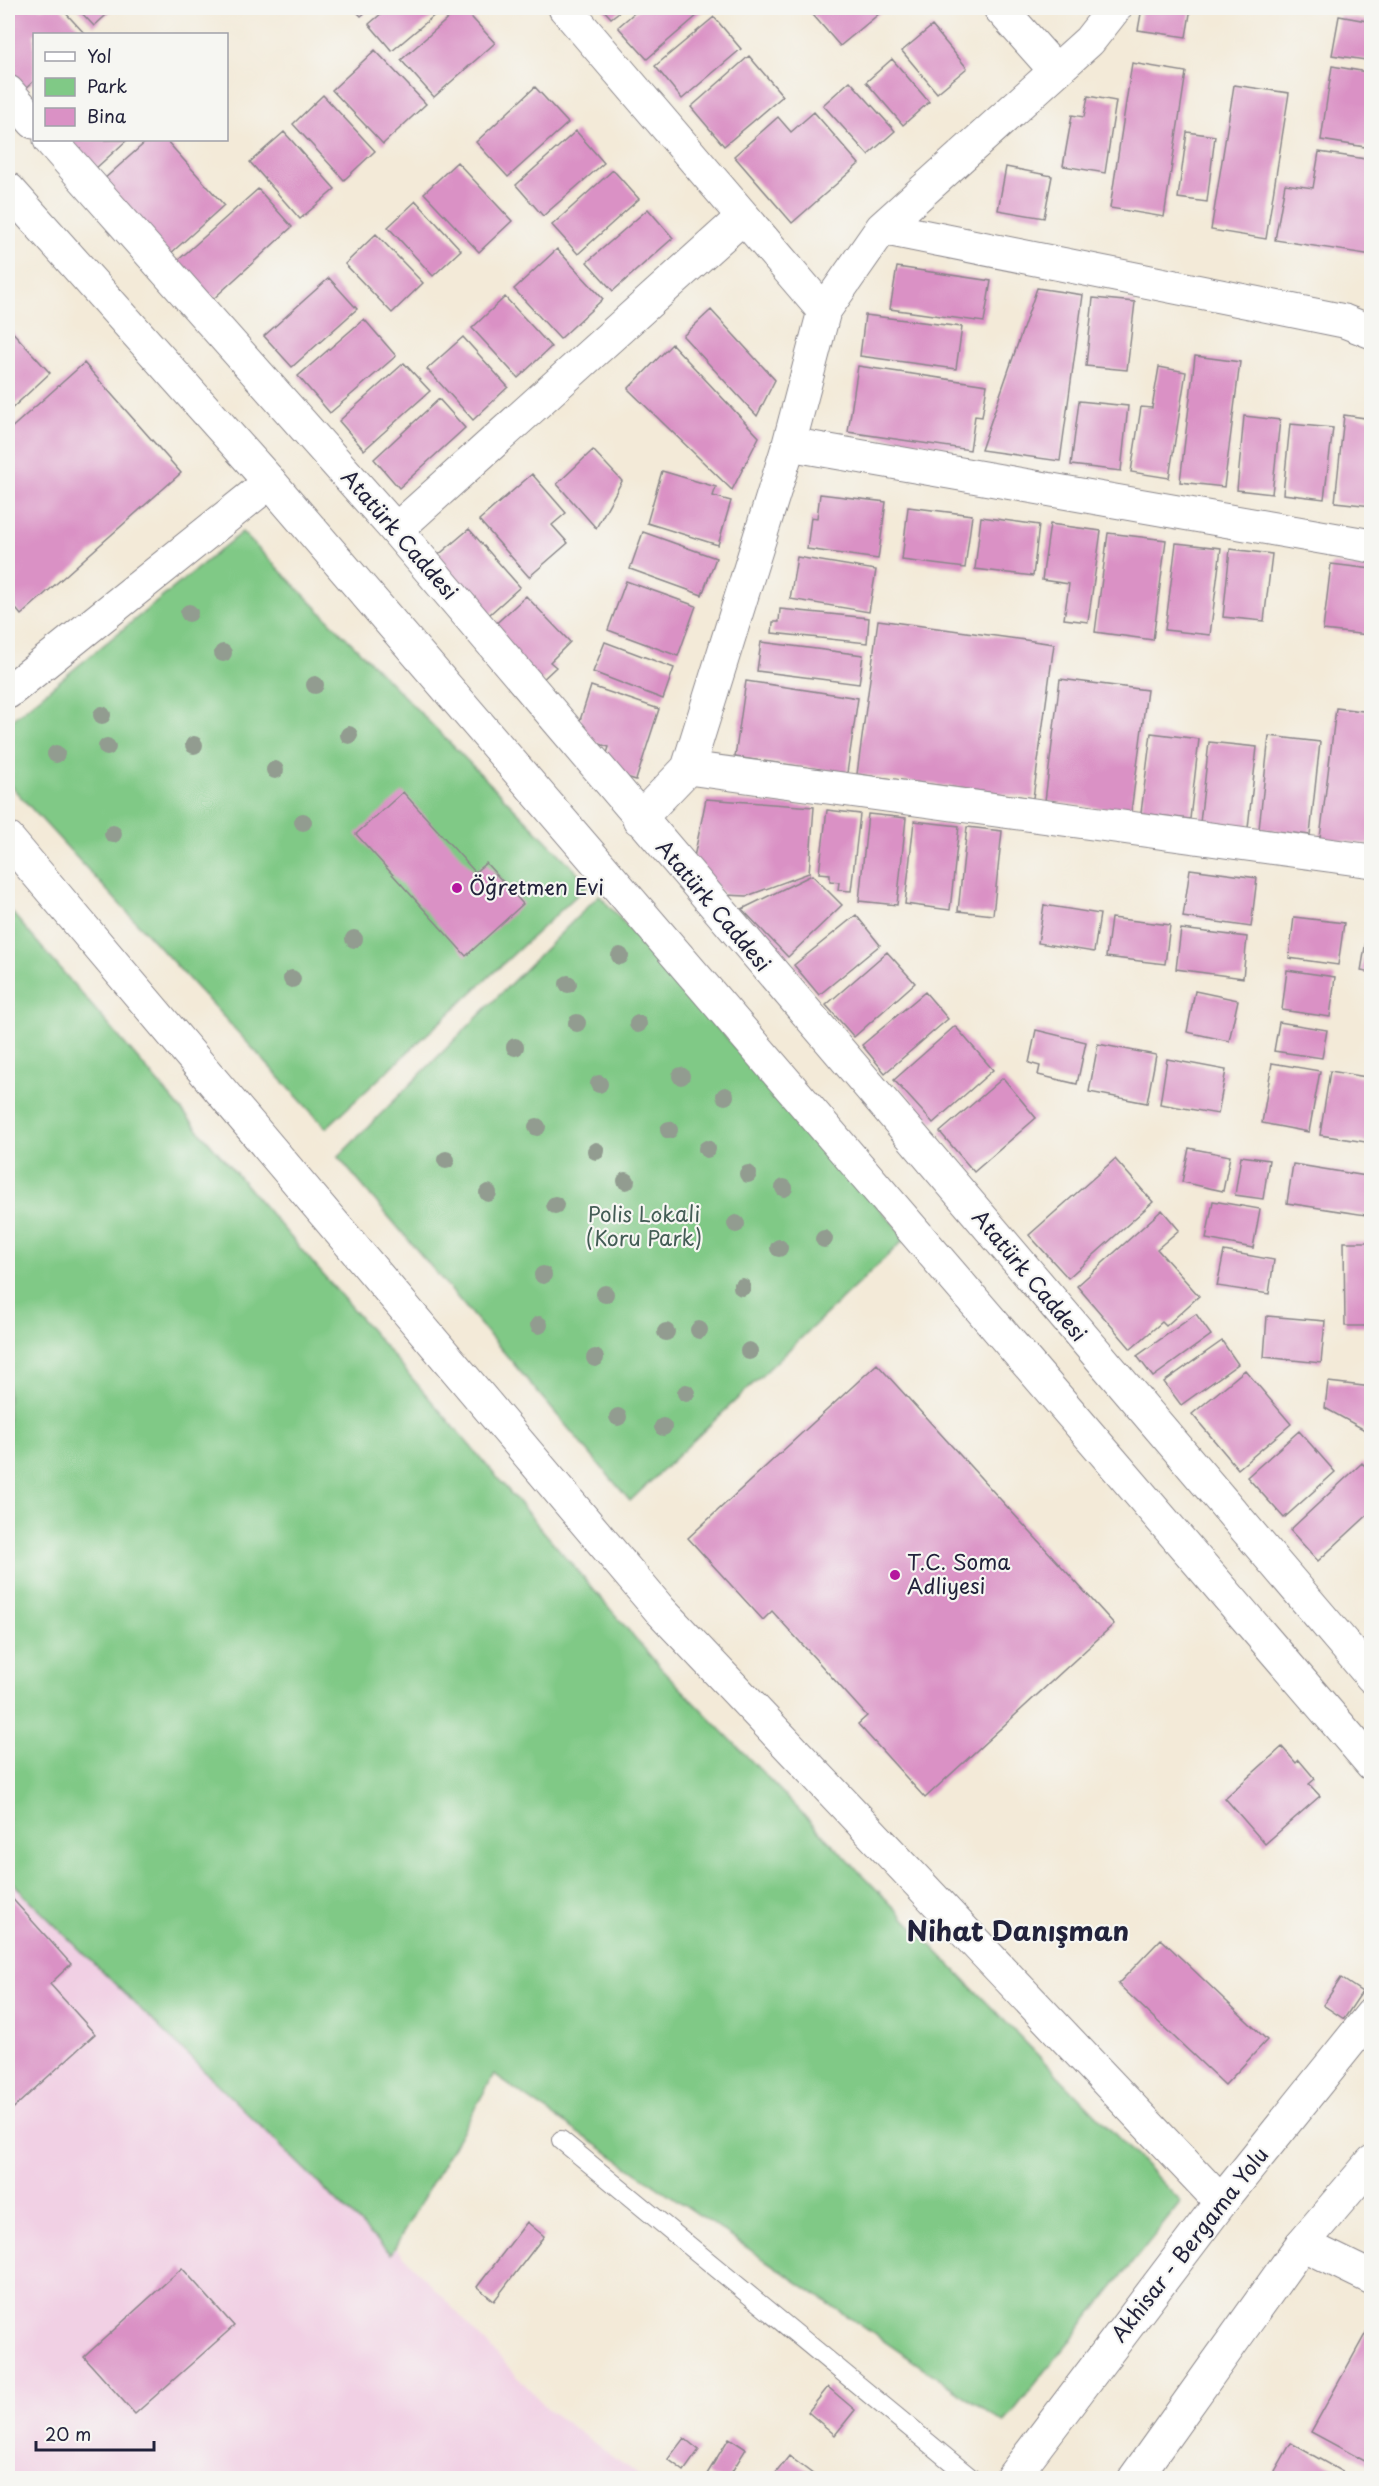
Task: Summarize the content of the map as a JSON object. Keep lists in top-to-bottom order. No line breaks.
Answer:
{"streets":{"street":["Atatürk Caddesi","Akhisar - Bergama Yolu"]},"districts":["Nihat Danışman"],"parks":["Polis Lokali (Koru Park)"],"places":["Öğretmen Evi","T.C. Soma Adliyesi"],"legend":["Yol","Park","Bina"],"scale_bar":"20 m"}
